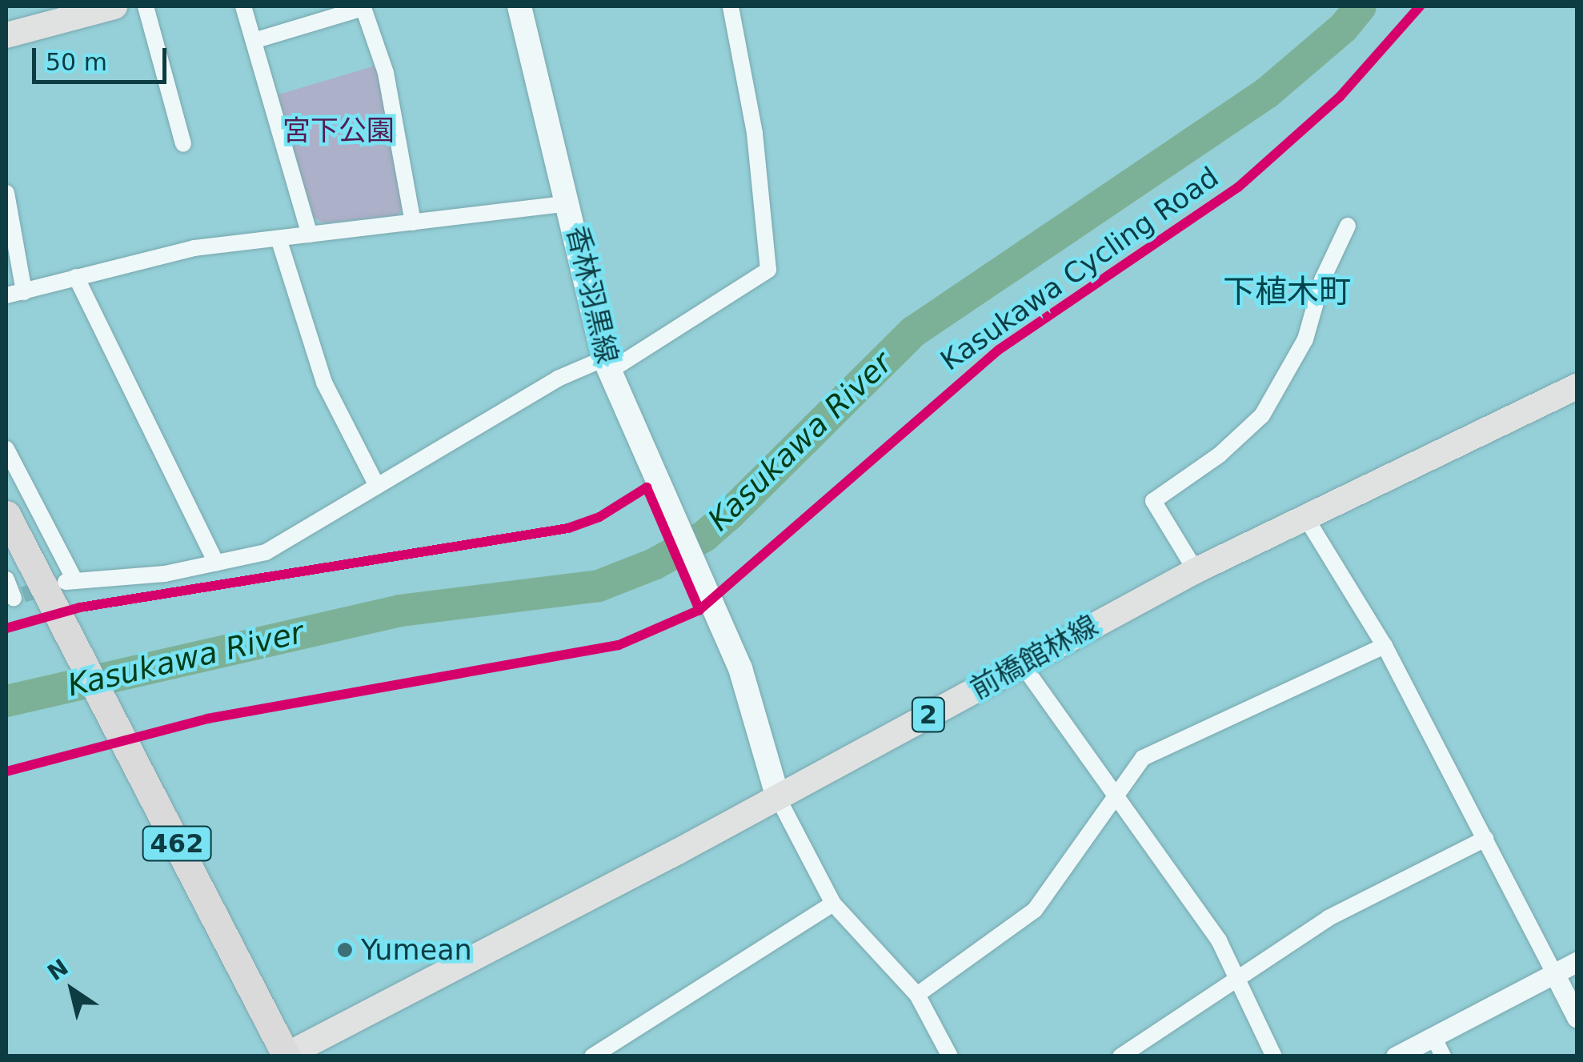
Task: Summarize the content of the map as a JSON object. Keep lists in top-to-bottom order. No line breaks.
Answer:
{"streets":{"highway":["462"],"main road":["香林羽黒線","前橋館林線","2"],"cycle path":["Kasukawa Cycling Road"]},"crossings":[["香林羽黒線","前橋館林線"],["前橋館林線","462"]],"districts":["下植木町"],"water":["Kasukawa River"],"parks":["宮下公園"],"places":["Yumean"],"scale_bar":"50 m","north":"top left"}
